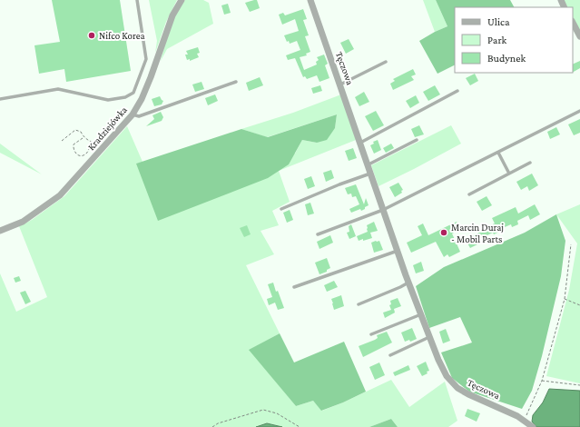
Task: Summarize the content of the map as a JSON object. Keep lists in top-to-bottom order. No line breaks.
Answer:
{"streets":{"street":["Tęczowa","Kradziejówka"]},"places":["Nifco Korea","Marcin Duraj - Mobil Parts"],"legend":["Ulica","Park","Budynek"]}
